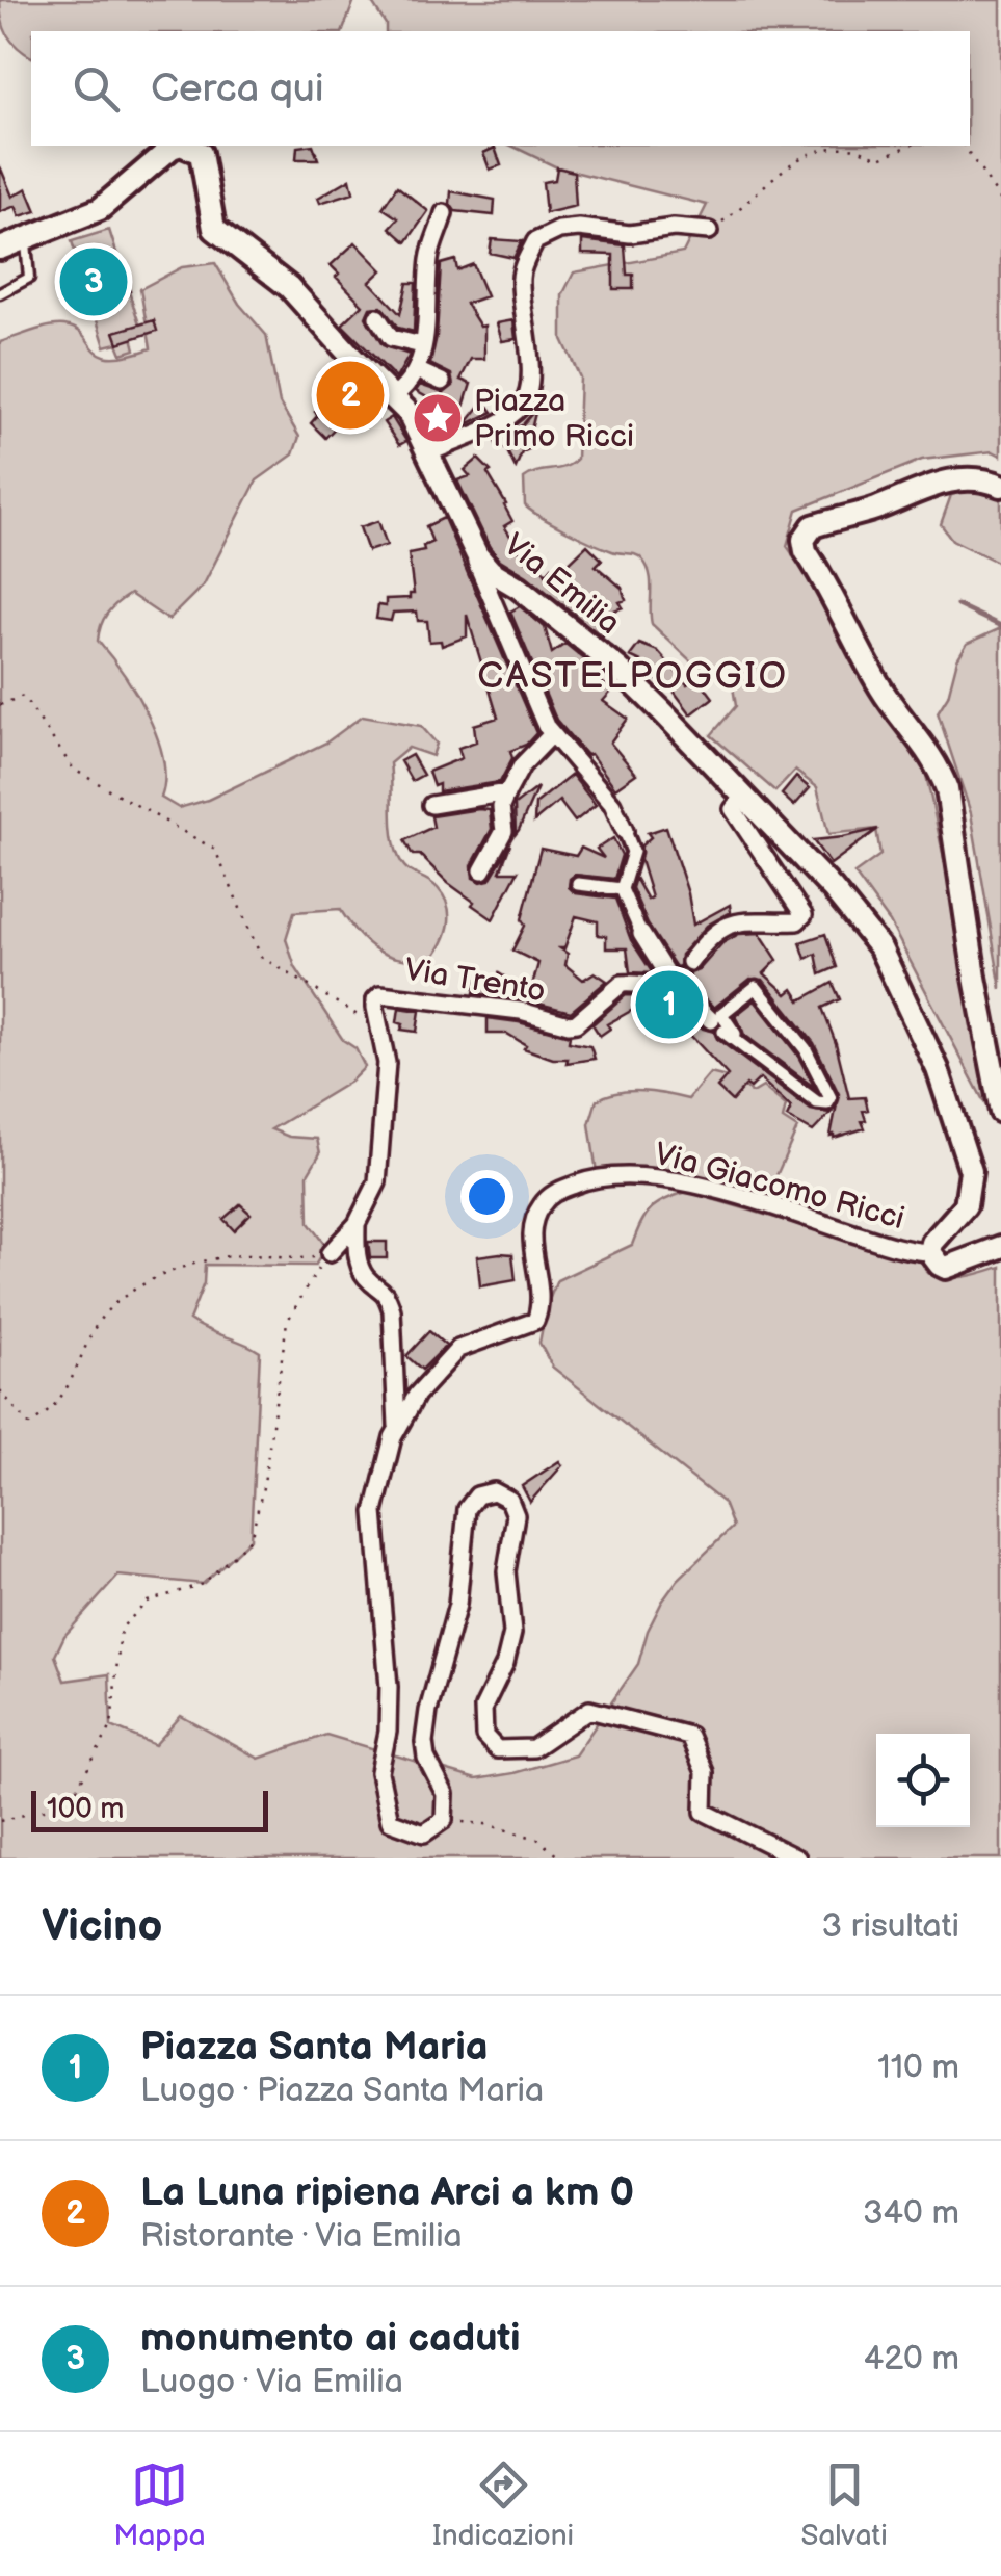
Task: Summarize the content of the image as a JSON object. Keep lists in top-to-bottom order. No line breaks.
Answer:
{"streets":{"main road":["Via Emilia"],"street":["Via Trento","Via Giacomo Ricci"]},"crossings":[["Via Emilia","Via Giacomo Ricci"]],"districts":["CASTELPOGGIO"],"places":{"place":["Piazza Primo Ricci"]},"scale_bar":"100 m","page":{"search":"Cerca qui","pins":["3","2","1"],"scale":"100 m","heading":["Vicino","3 risultati"],"list":[{"mark":"1","name":"Piazza Santa Maria","note":"Luogo · Piazza Santa Maria","value":"110 m"},{"mark":"2","name":"La Luna ripiena Arci a km 0","note":"Ristorante · Via Emilia","value":"340 m"},{"mark":"3","name":"monumento ai caduti","note":"Luogo · Via Emilia","value":"420 m"}],"nav":["Mappa","Indicazioni","Salvati"]}}
